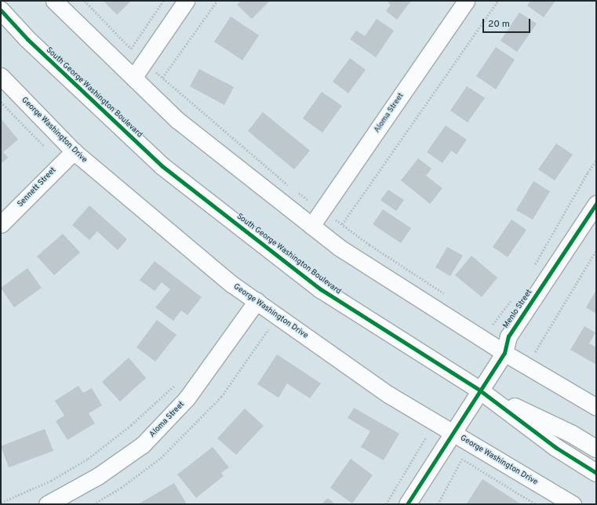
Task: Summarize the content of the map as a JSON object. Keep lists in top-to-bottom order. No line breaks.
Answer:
{"streets":{"street":["South George Washington Boulevard","Aloma Street","George Washington Drive","Sennett Street","Menlo Street"]},"crossings":[["South George Washington Boulevard","Menlo Street"],["Aloma Street","George Washington Drive"],["George Washington Drive","Sennett Street"],["George Washington Drive","Menlo Street"]],"scale_bar":"20 m"}
